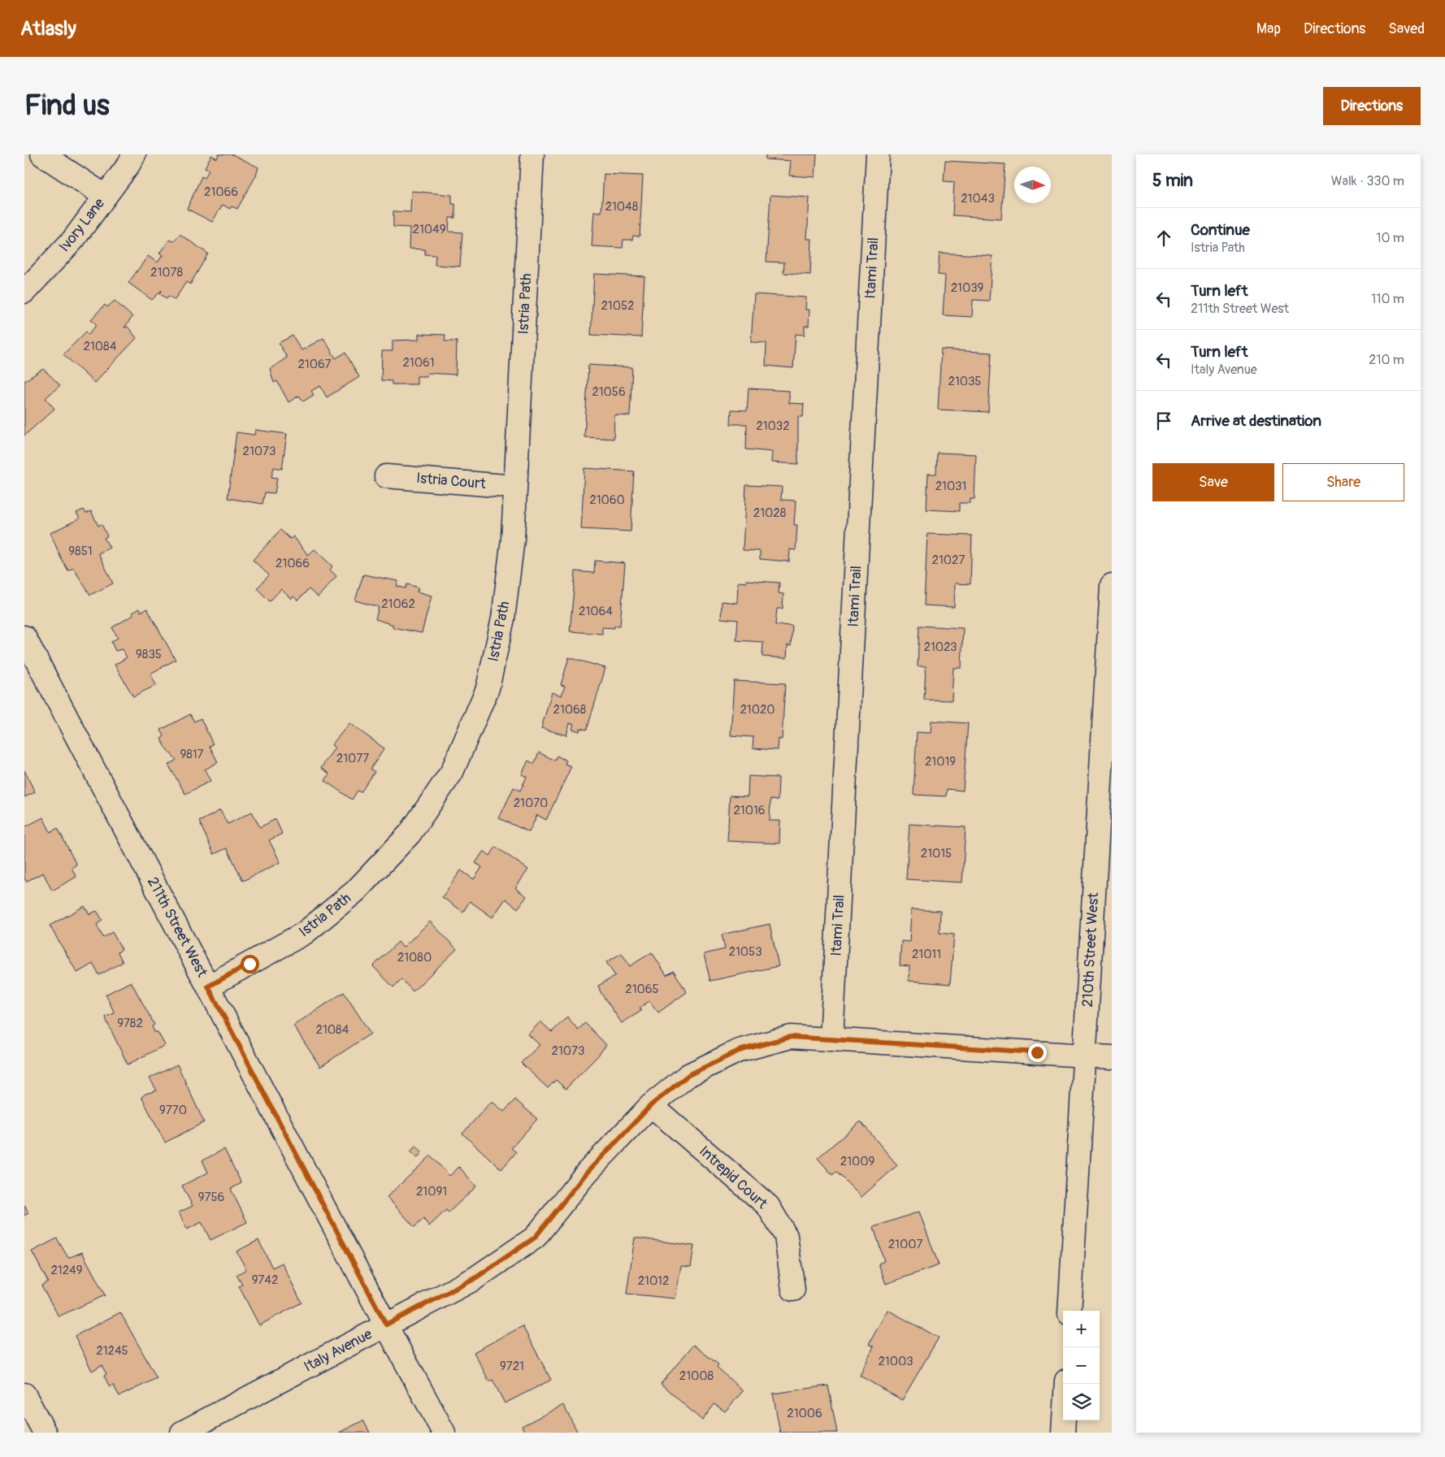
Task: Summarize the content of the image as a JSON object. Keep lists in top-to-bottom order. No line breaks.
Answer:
{"streets":{"street":["Ivory Lane","Itami Trail","Istria Path","Istria Court","211th Street West","210th Street West","Intrepid Court","Italy Avenue"]},"crossings":[["Itami Trail","Italy Avenue"],["Istria Path","Istria Court"],["Istria Path","211th Street West"],["211th Street West","Italy Avenue"],["210th Street West","Italy Avenue"],["Intrepid Court","Italy Avenue"]],"house_numbers":["21066","21043","21048","21049","21078","21039","21052","21084","21061","21067","21035","21056","21032","21073","21031","21060","21028","9851","21027","21066","21062","21064","21023","9835","21068","21020","9817","21077","21019","21070","21016","21015","21053","21011","21080","21065","9782","21084","21073","9770","21009","21091","9756","21007","21249","9742","21012","21245","21003","9721","21008","21006"],"north":"right","page":{"header":"Atlasly","nav":["Map","Directions","Saved"],"buttons":["Directions",["Save","Share"]],"title":"Find us","heading":["5 min","Walk · 330 m"],"list":[["Continue","Istria Path","10 m"],["Turn left","211th Street West","110 m"],["Turn left","Italy Avenue","210 m"],"Arrive at destination"],"map_buttons":["+","−"]}}
